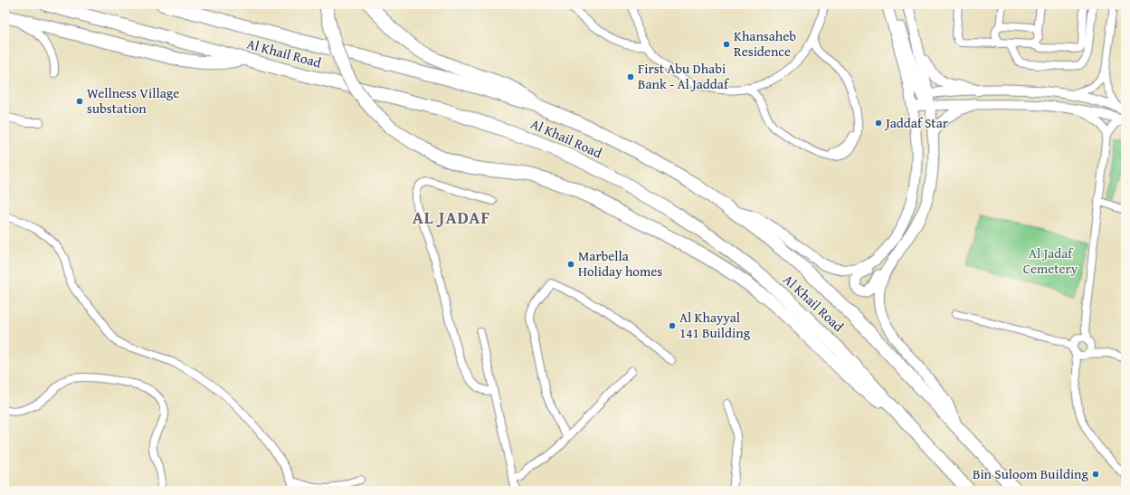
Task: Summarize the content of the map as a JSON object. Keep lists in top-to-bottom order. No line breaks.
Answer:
{"streets":{"highway":["Al Khail Road"]},"districts":["AL JADAF"],"parks":["Al Jadaf Cemetery"],"places":["Khansaheb Residence","First Abu Dhabi Bank - Al Jaddaf","Wellness Village substation","Jaddaf Star","Marbella Holiday homes","Al Khayyal 141 Building","Bin Suloom Building"]}
